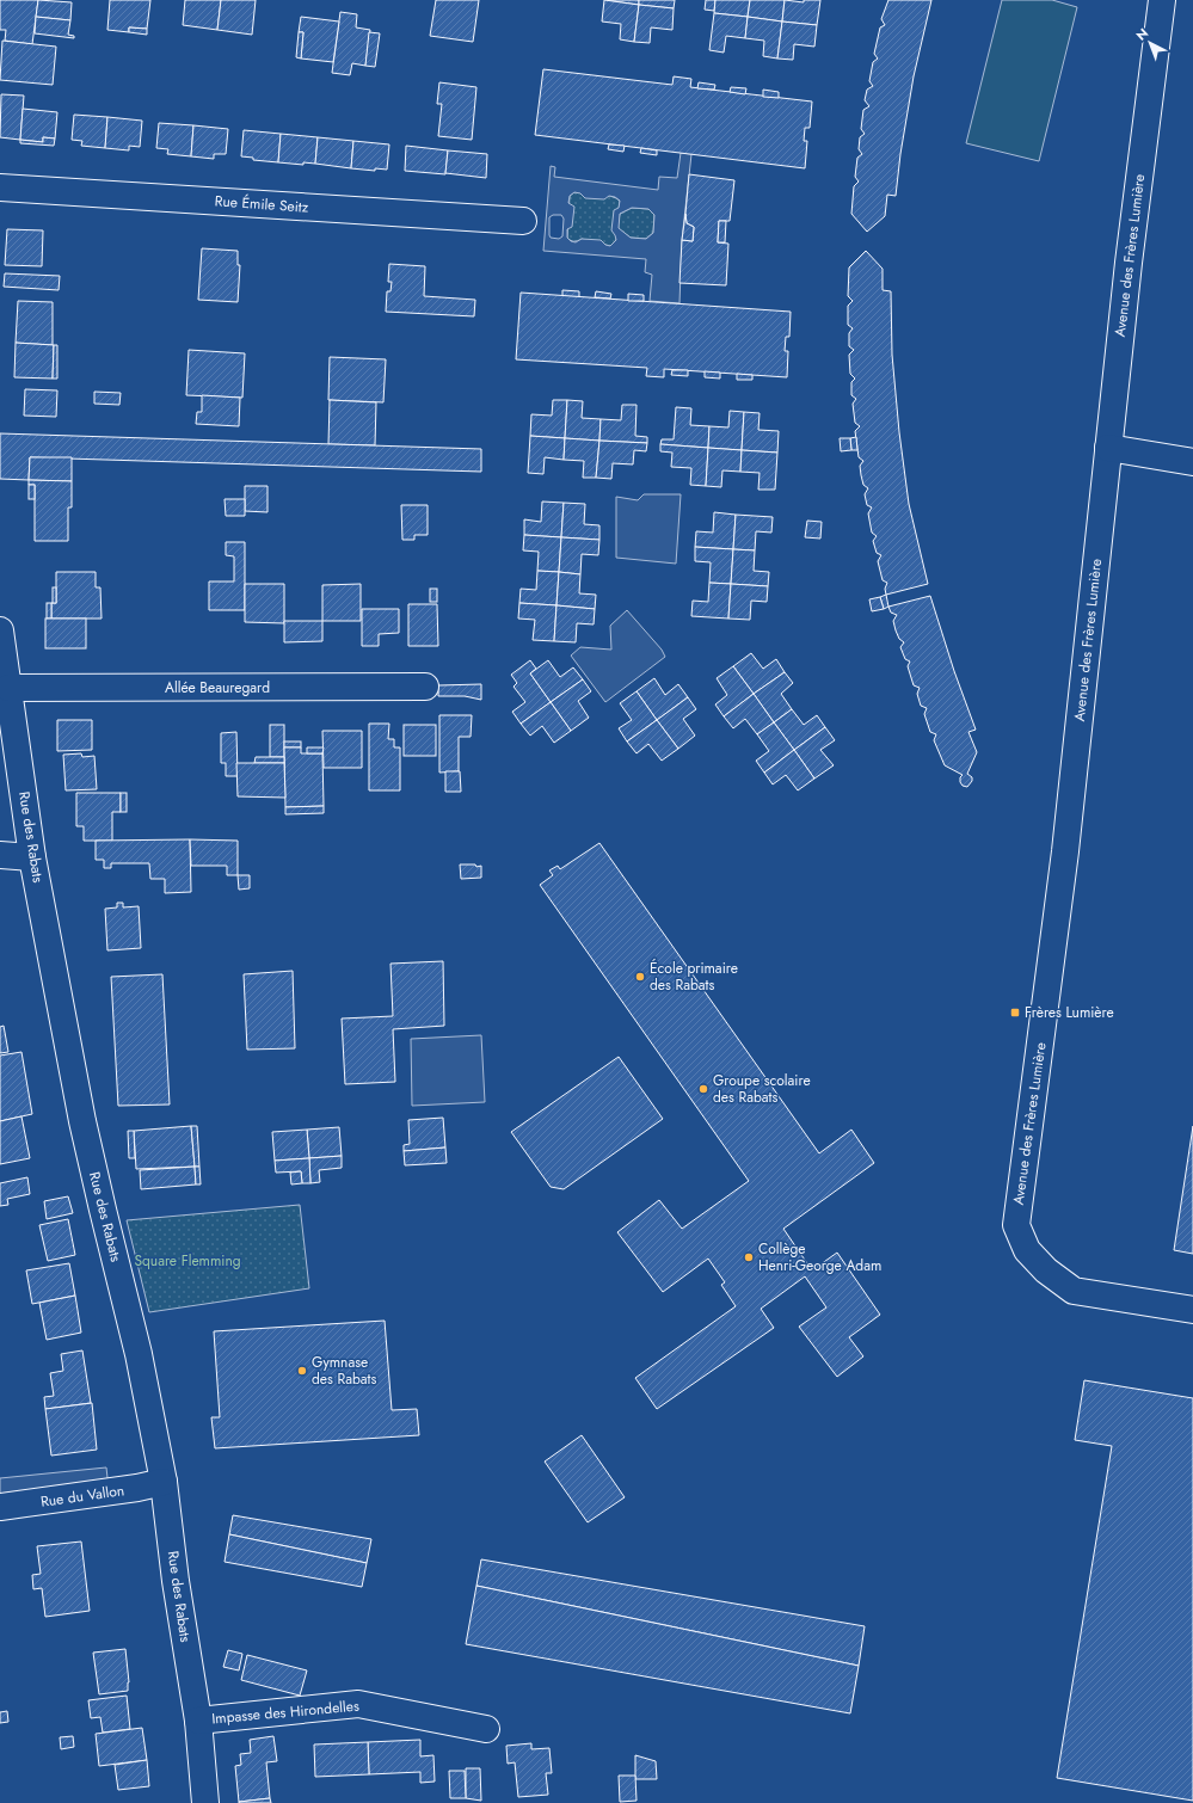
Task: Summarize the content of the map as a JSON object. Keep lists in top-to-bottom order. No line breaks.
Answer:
{"streets":{"street":["Rue Émile Seitz","Avenue des Frères Lumière","Allée Beauregard","Rue des Rabats","Rue du Vallon","Impasse des Hirondelles"]},"crossings":[["Allée Beauregard","Rue des Rabats"],["Rue des Rabats","Rue du Vallon"],["Rue des Rabats","Impasse des Hirondelles"]],"parks":["Square Flemming"],"places":{"other":["École primaire des Rabats","Groupe scolaire des Rabats","Collège Henri-George Adam","Gymnase des Rabats"],"transit":["Frères Lumière"]},"north":"top left"}
